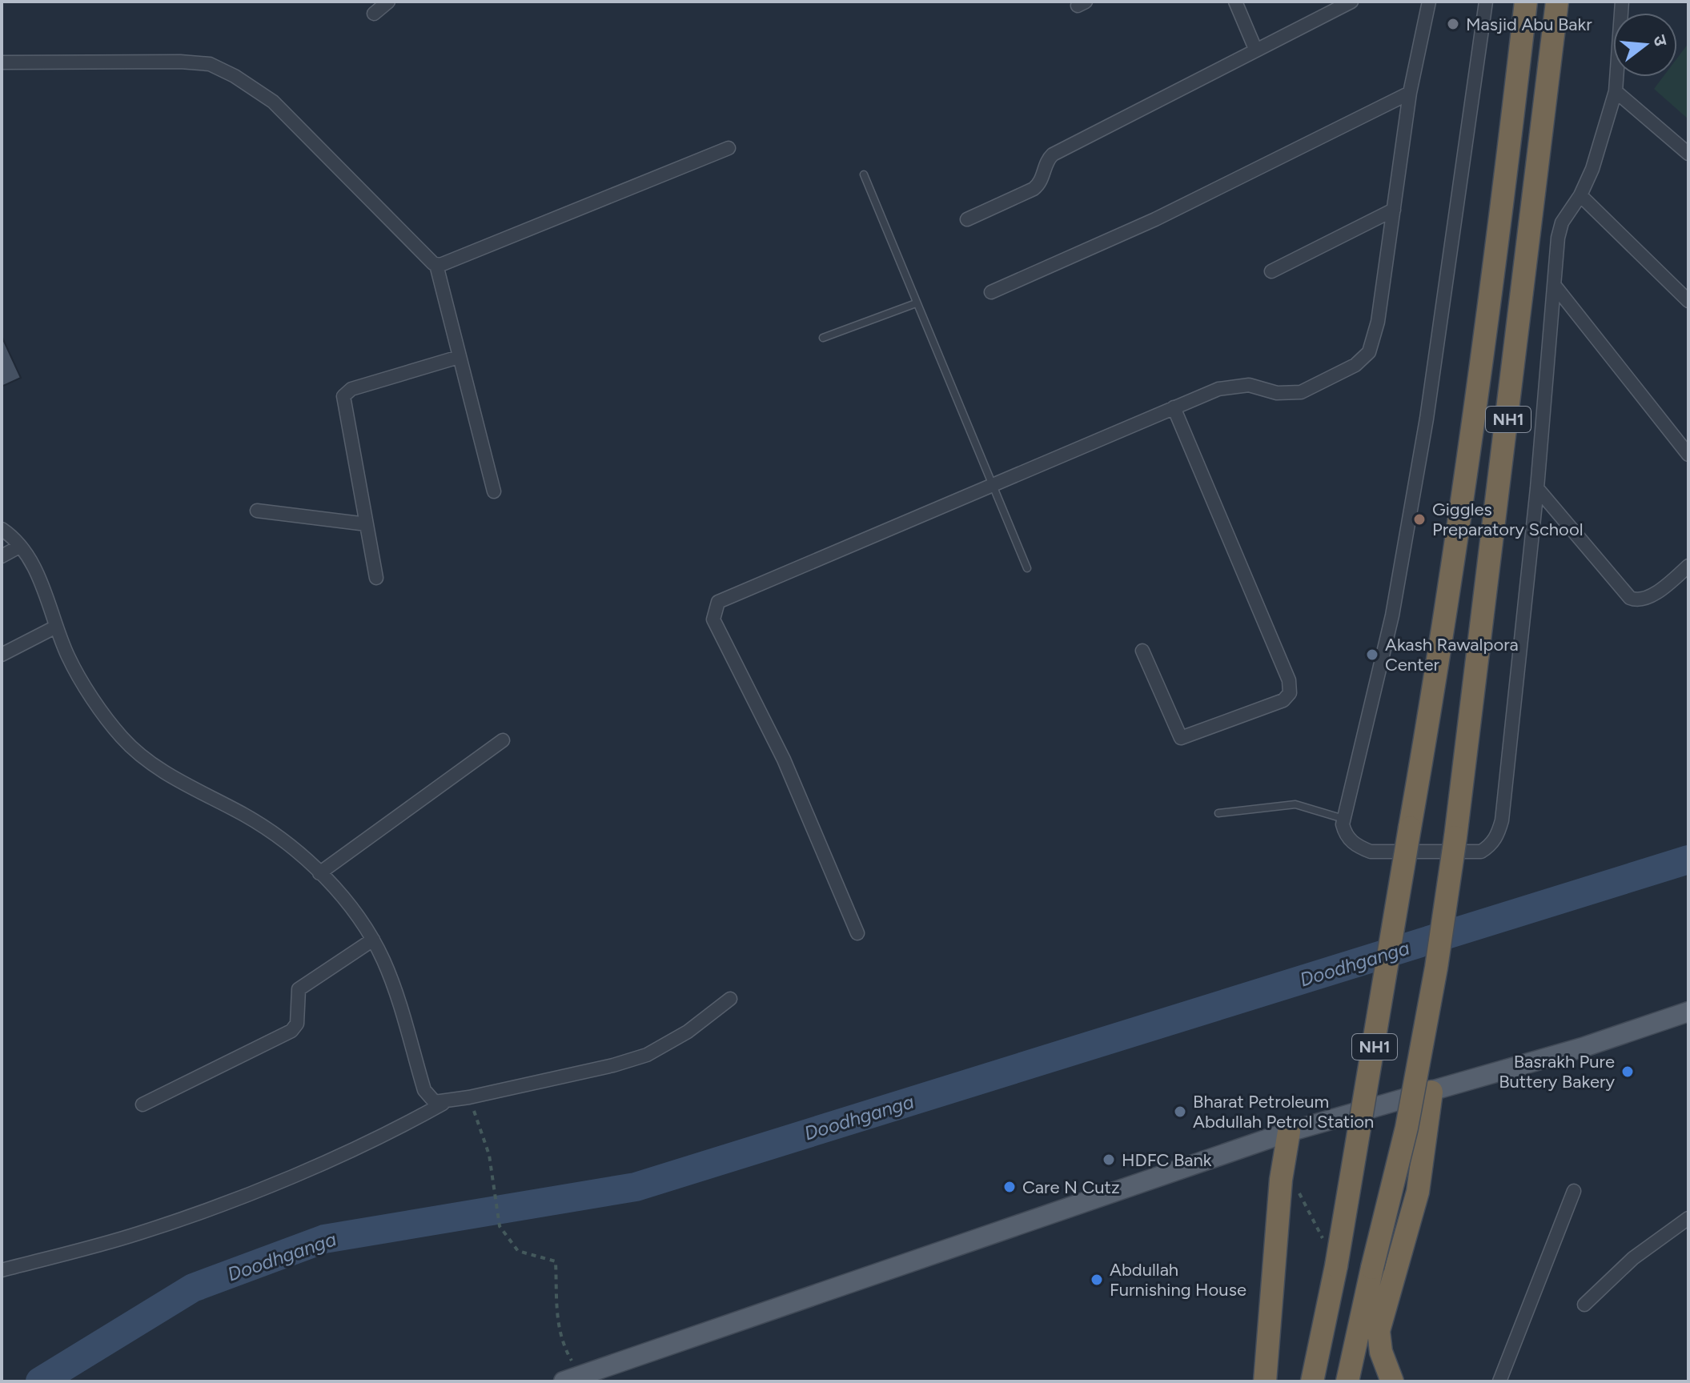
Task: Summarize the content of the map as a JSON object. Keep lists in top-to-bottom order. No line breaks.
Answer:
{"streets":{"highway":["NH1"]},"water":["Doodhganga"],"places":["Masjid Abu Bakr","Giggles Preparatory School","Akash Rawalpora Center","Basrakh Pure Buttery Bakery","Bharat Petroleum Abdullah Petrol Station","HDFC Bank","Care N Cutz","Abdullah Furnishing House"],"north":"right"}
